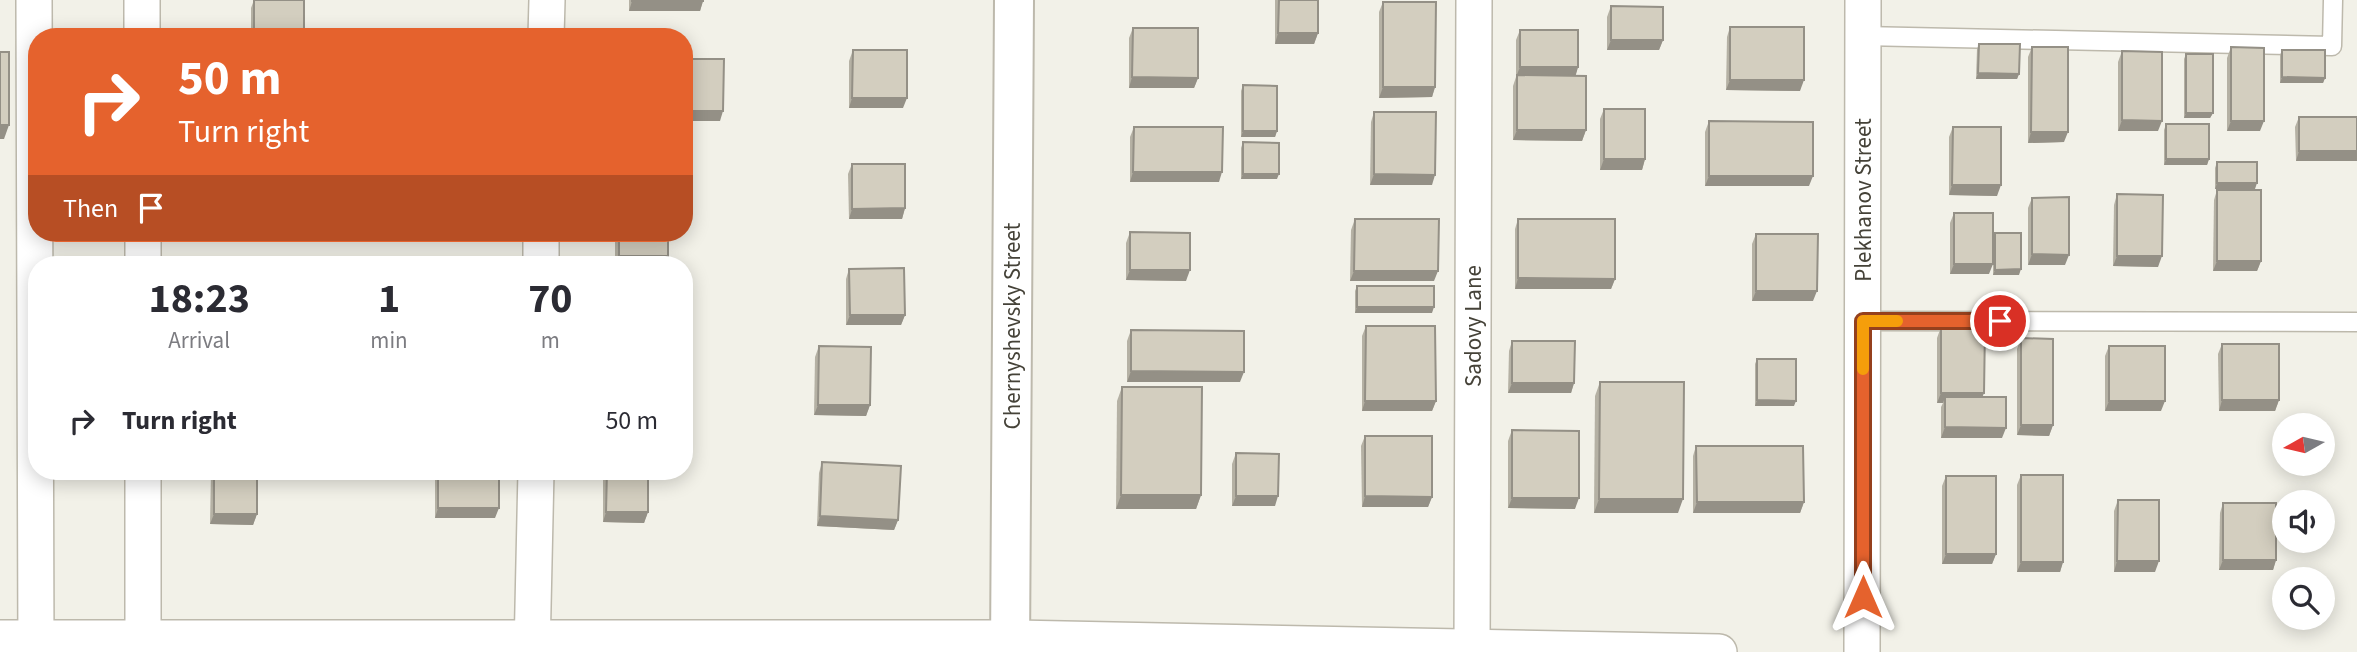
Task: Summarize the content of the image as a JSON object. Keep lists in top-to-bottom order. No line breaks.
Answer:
{"streets":{"street":["Plekhanov Street","Chernyshevsky Street","Sadovy Lane"]},"north":"left","page":{"turn":["50 m","Turn right"],"then":"Then","eta":["18:23","Arrival","1","min","70","m"],"list":[{"name":"Turn right","value":"50 m"}]}}
